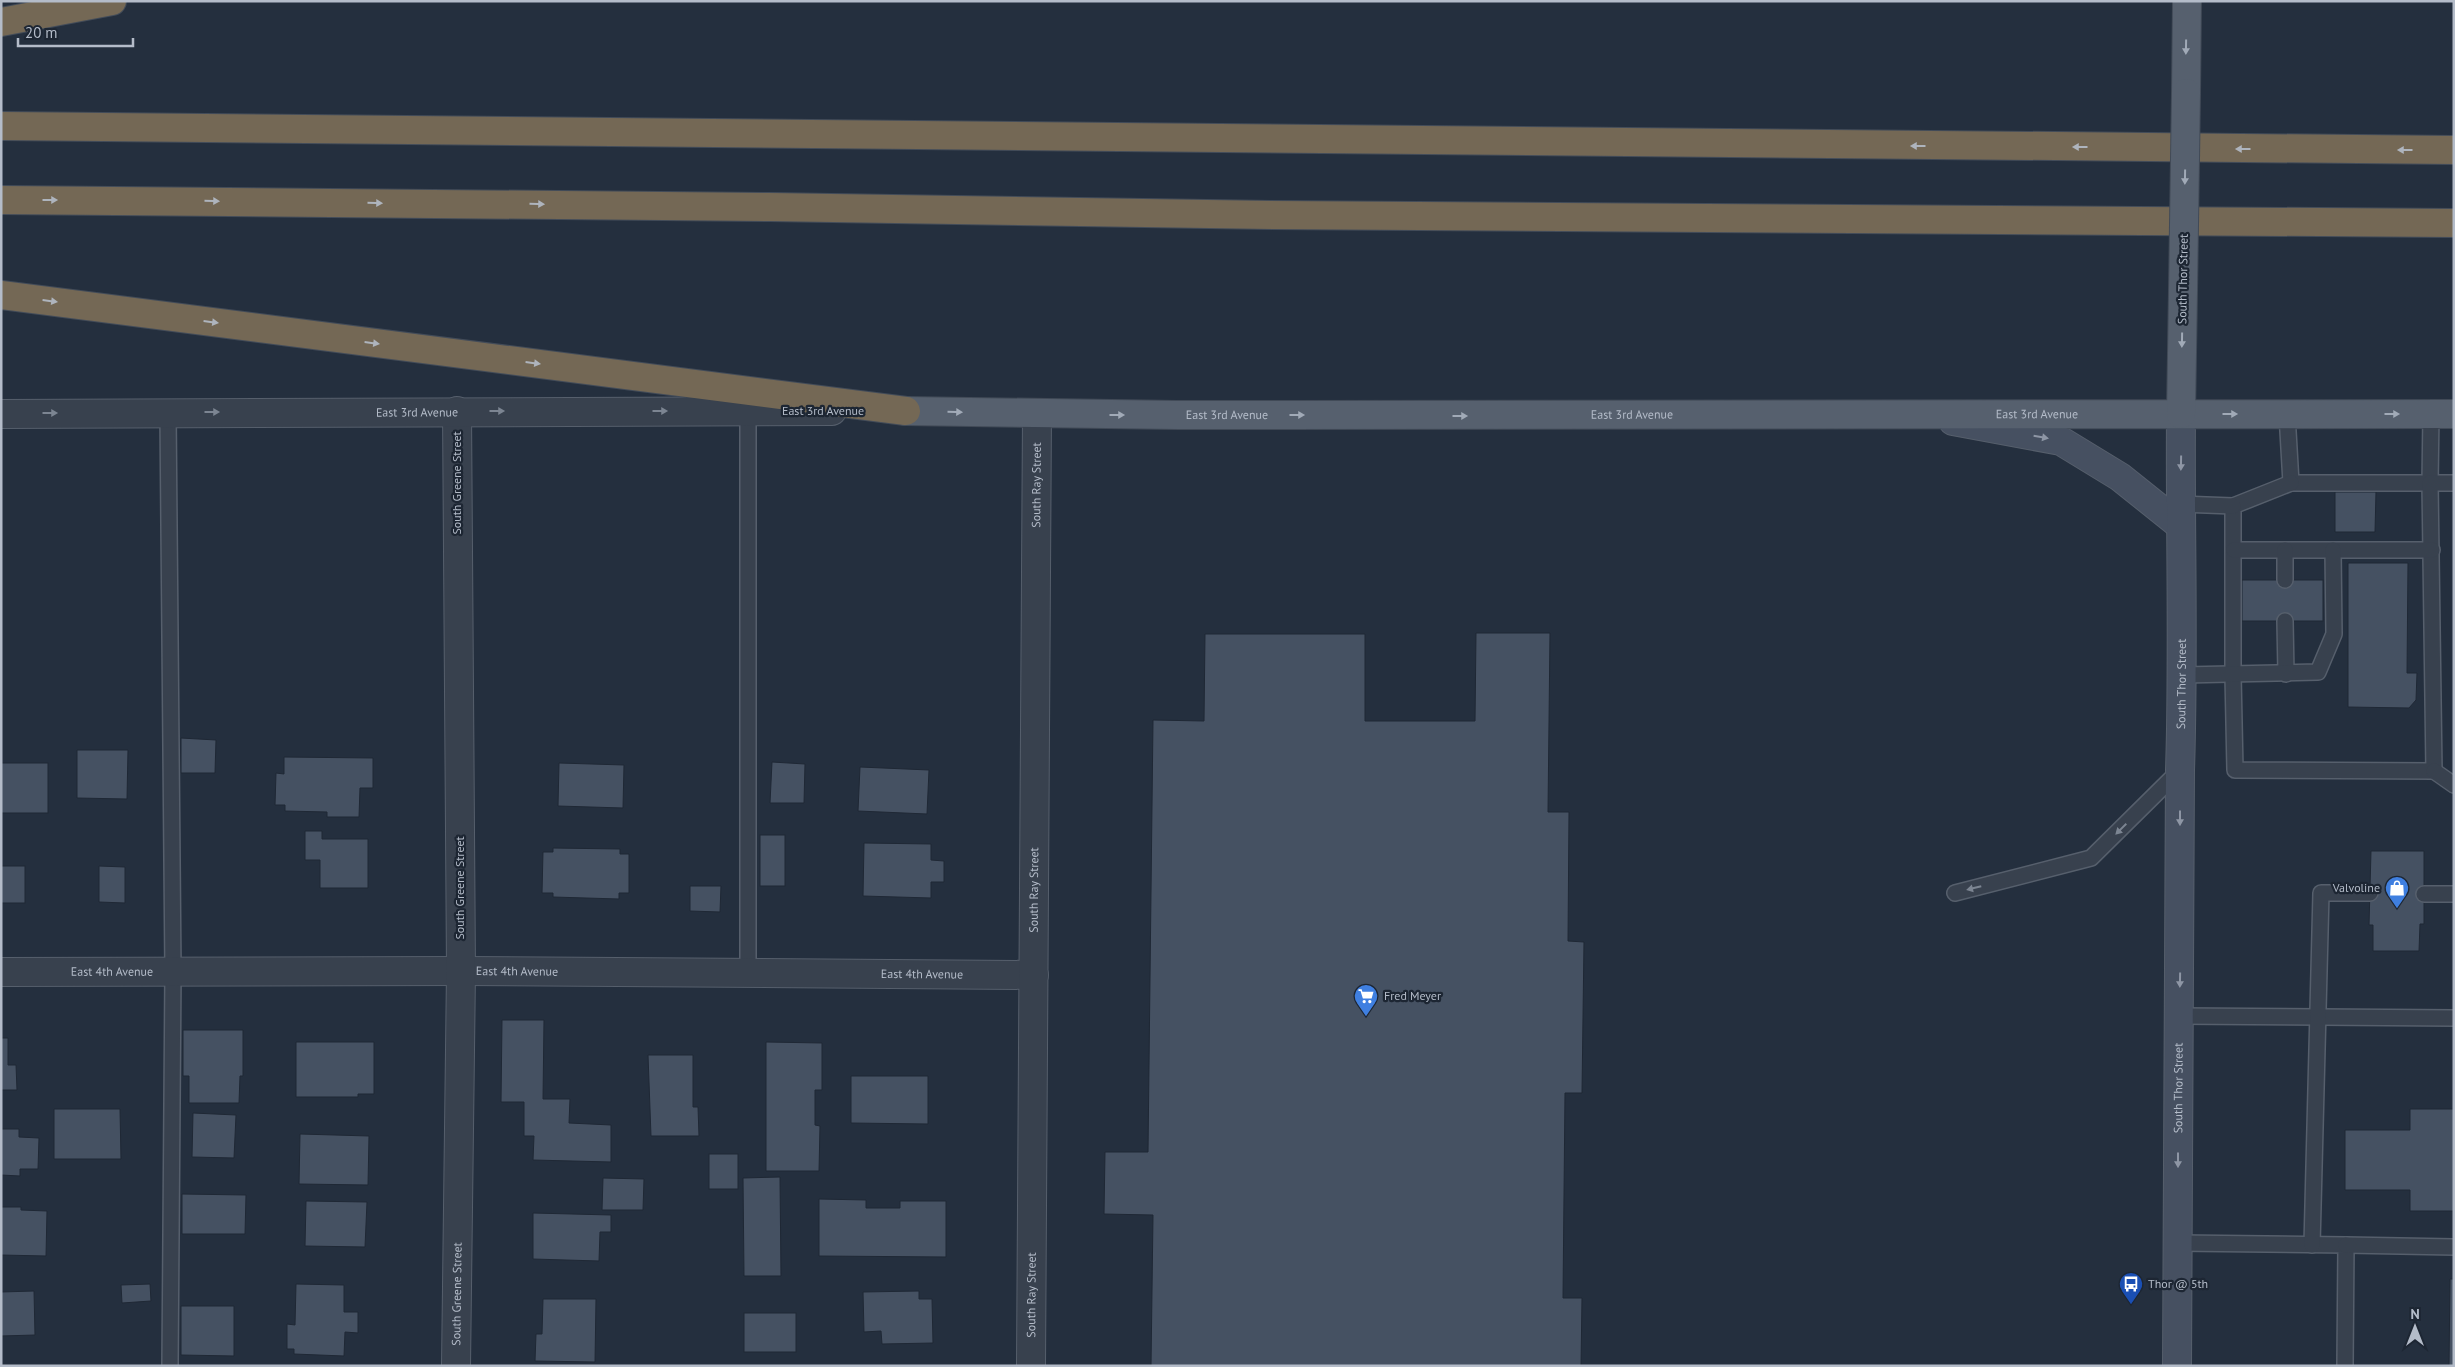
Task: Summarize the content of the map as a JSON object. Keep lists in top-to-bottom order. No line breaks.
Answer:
{"streets":{"main road":["South Thor Street","East 3rd Avenue"],"street":["South Greene Street","South Ray Street","East 4th Avenue"]},"crossings":[["South Thor Street","East 3rd Avenue"],["East 3rd Avenue","South Greene Street"],["East 3rd Avenue","South Ray Street"],["South Greene Street","East 4th Avenue"],["South Ray Street","East 4th Avenue"]],"one_way":["South Thor Street","East 3rd Avenue"],"places":{"shop":["Valvoline"],"supermarket":["Fred Meyer"],"bus stop":["Thor @ 5th"]},"scale_bar":"20 m","north":"top"}
